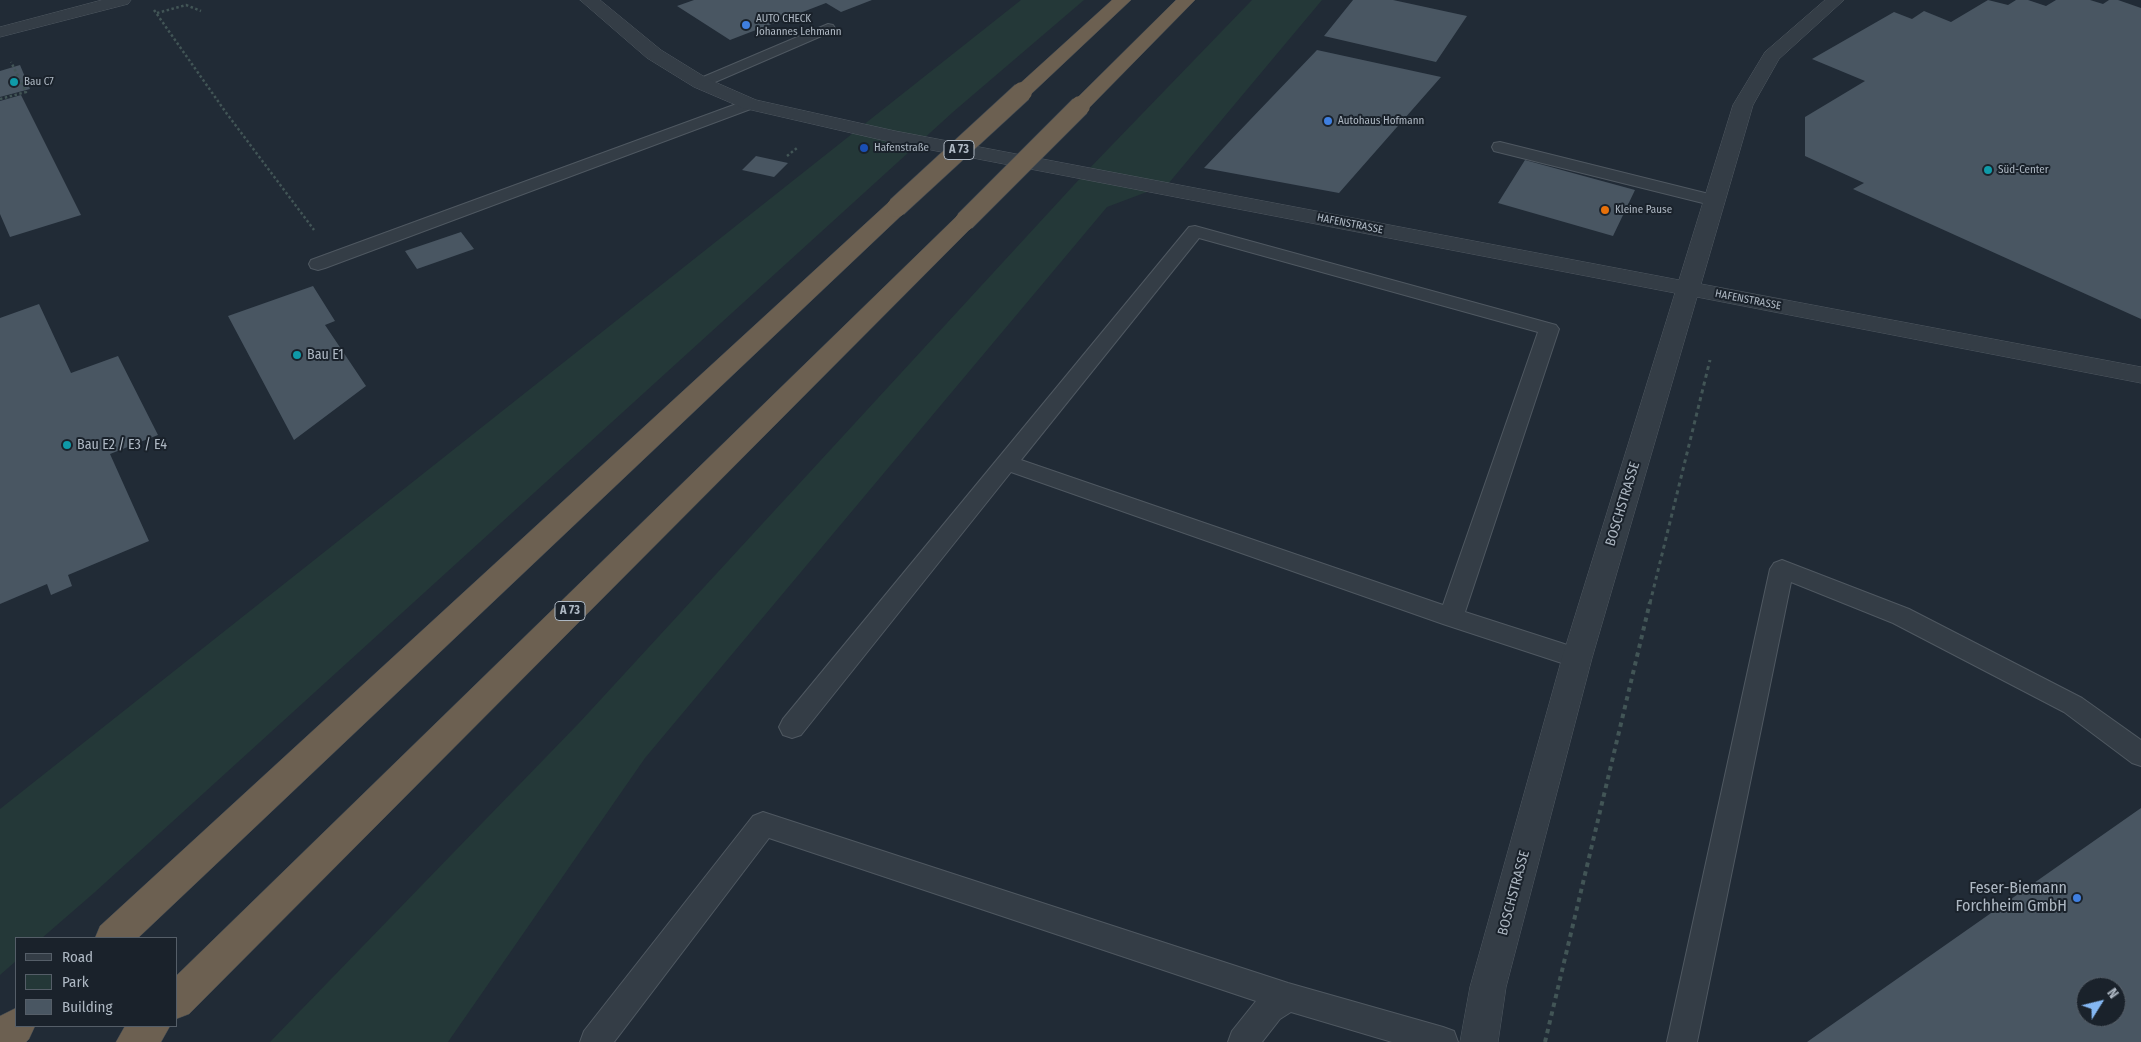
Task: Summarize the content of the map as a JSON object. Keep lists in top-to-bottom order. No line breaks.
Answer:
{"streets":{"highway":["A 73"],"street":["HAFENSTRASSE","BOSCHSTRASSE"]},"crossings":[["HAFENSTRASSE","BOSCHSTRASSE"]],"places":["AUTO CHECK Johannes Lehmann","Bau C7","Autohaus Hofmann","Hafenstraße","Süd-Center","Kleine Pause","Bau E1","Bau E2 / E3 / E4","Feser-Biemann Forchheim GmbH"],"legend":["Road","Park","Building"],"north":"top right"}
